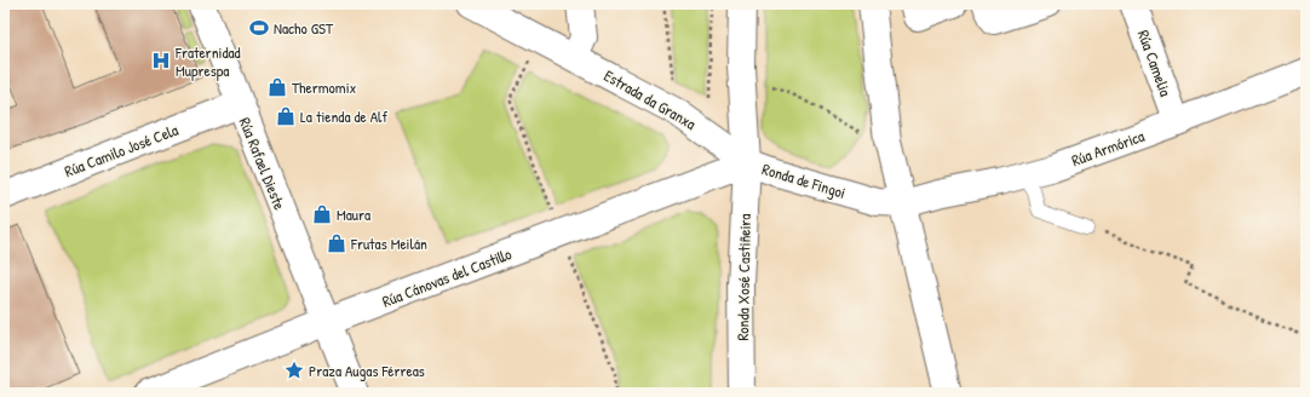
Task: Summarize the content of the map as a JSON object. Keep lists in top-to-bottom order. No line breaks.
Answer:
{"streets":{"street":["Rúa Camelia","Estrada da Granxa","Rúa Armórica","Rúa Camilo José Cela","Rúa Rafael Dieste","Ronda de Fingoi","Rúa Cánovas del Castillo","Ronda Xosé Castiñeira"]},"crossings":[["Rúa Camelia","Rúa Armórica"],["Estrada da Granxa","Ronda de Fingoi"],["Estrada da Granxa","Rúa Cánovas del Castillo"],["Estrada da Granxa","Ronda Xosé Castiñeira"],["Rúa Armórica","Ronda de Fingoi"],["Rúa Camilo José Cela","Rúa Rafael Dieste"],["Rúa Rafael Dieste","Rúa Cánovas del Castillo"],["Ronda de Fingoi","Rúa Cánovas del Castillo"],["Ronda de Fingoi","Ronda Xosé Castiñeira"],["Rúa Cánovas del Castillo","Ronda Xosé Castiñeira"]],"places":{"sports":["Nacho GST"],"hospital":["Fraternidad Muprespa"],"shop":["Thermomix","La tienda de Alf","Maura","Frutas Meilán"],"place":["Praza Augas Férreas"]}}
